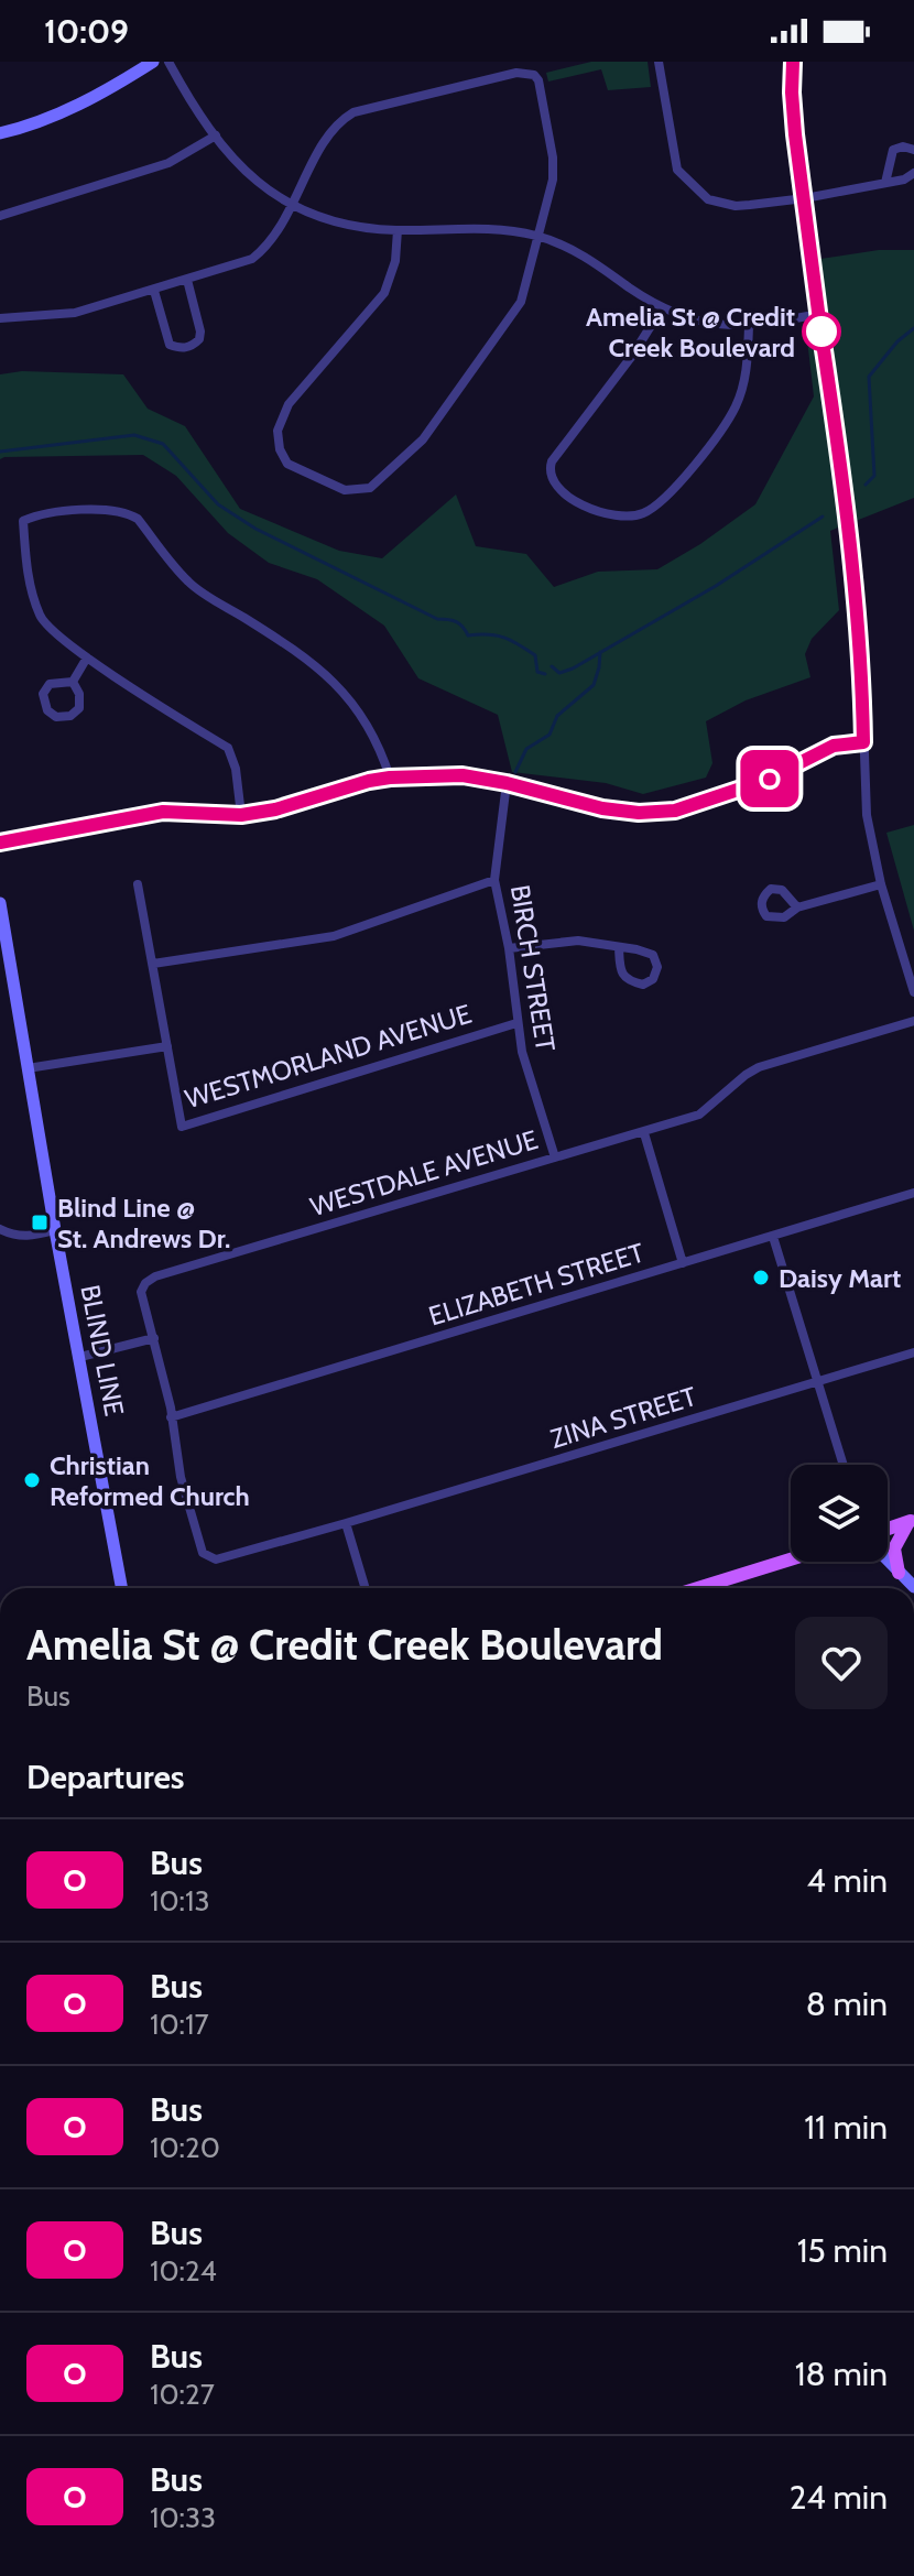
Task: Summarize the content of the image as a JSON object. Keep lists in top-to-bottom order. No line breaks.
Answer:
{"streets":{"street":["BIRCH STREET","WESTMORLAND AVENUE","WESTDALE AVENUE","ELIZABETH STREET","BLIND LINE","ZINA STREET"]},"crossings":[["BIRCH STREET","WESTMORLAND AVENUE"],["BIRCH STREET","WESTDALE AVENUE"],["ELIZABETH STREET","ZINA STREET"]],"places":{"other":["Amelia St @ Credit Creek Boulevard","Daisy Mart","Christian Reformed Church"],"transit":["Blind Line @ St. Andrews Dr."]},"lines":["bus line O"],"page":{"status":"10:09","on_map":"O","heading":[["Amelia St @ Credit Creek Boulevard","Bus"],"Departures"],"list":[{"mark":"O","name":"Bus","note":"10:13","value":"4 min"},{"mark":"O","name":"Bus","note":"10:17","value":"8 min"},{"mark":"O","name":"Bus","note":"10:20","value":"11 min"},{"mark":"O","name":"Bus","note":"10:24","value":"15 min"},{"mark":"O","name":"Bus","note":"10:27","value":"18 min"},{"mark":"O","name":"Bus","note":"10:33","value":"24 min"}]}}
